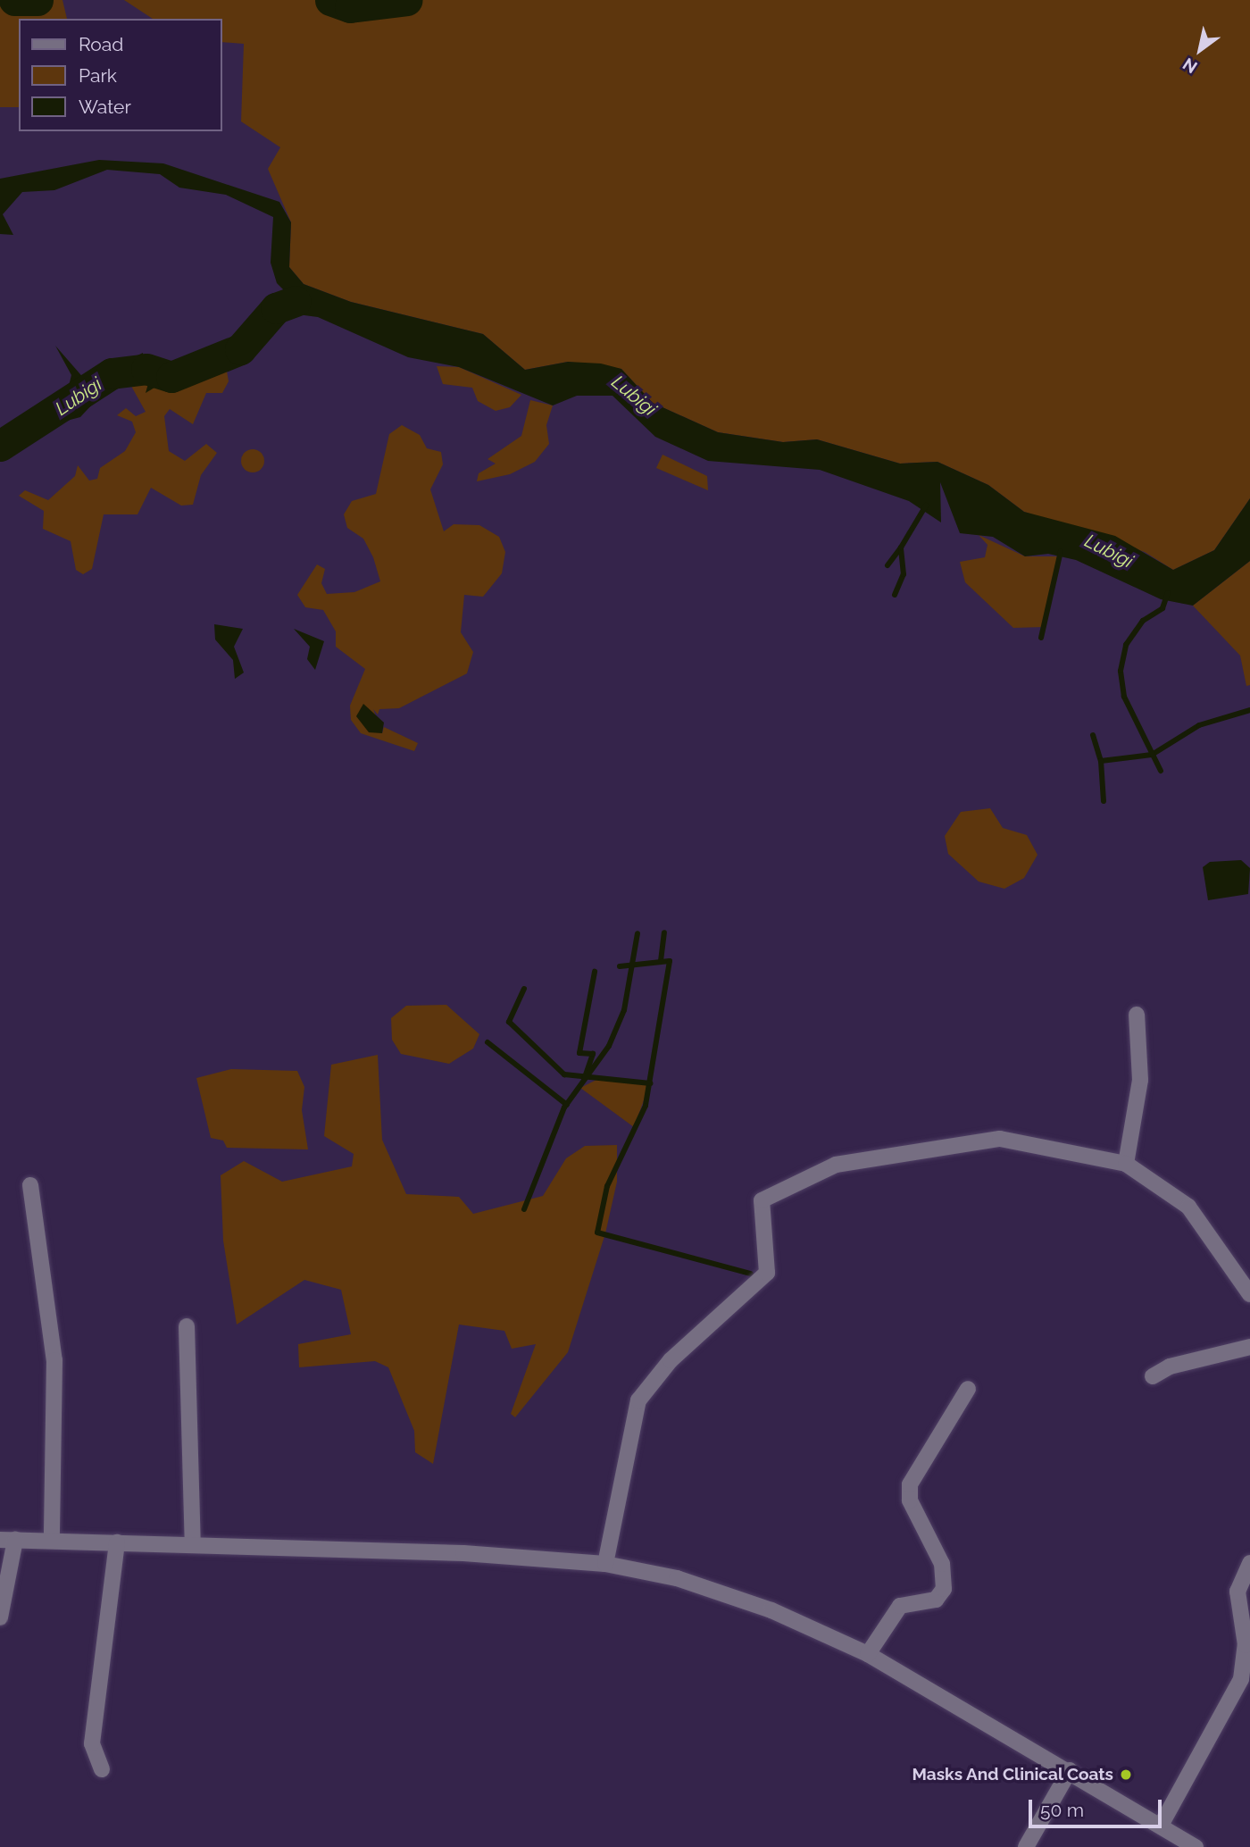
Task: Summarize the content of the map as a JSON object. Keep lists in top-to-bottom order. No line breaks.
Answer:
{"water":["Lubigi"],"places":["Masks And Clinical Coats"],"legend":["Road","Park","Water"],"scale_bar":"50 m","north":"bottom left"}
